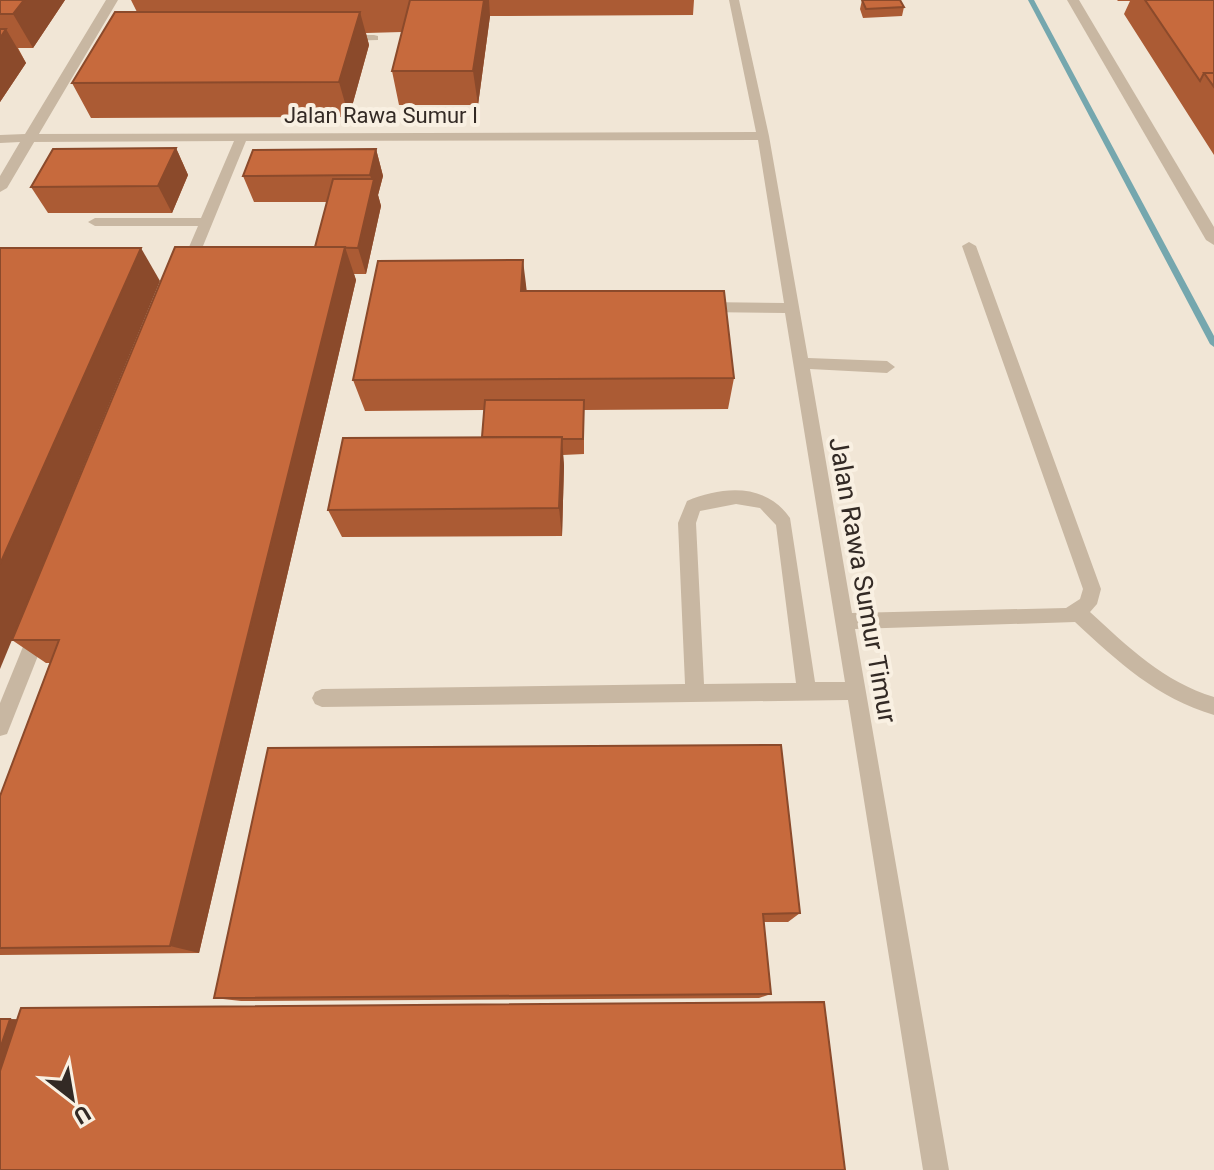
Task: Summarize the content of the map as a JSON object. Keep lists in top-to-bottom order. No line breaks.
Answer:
{"streets":{"street":["Jalan Rawa Sumur I"],"lane":["Jalan Rawa Sumur Timur"]},"crossings":[["Jalan Rawa Sumur I","Jalan Rawa Sumur Timur"]],"north":"bottom right"}
